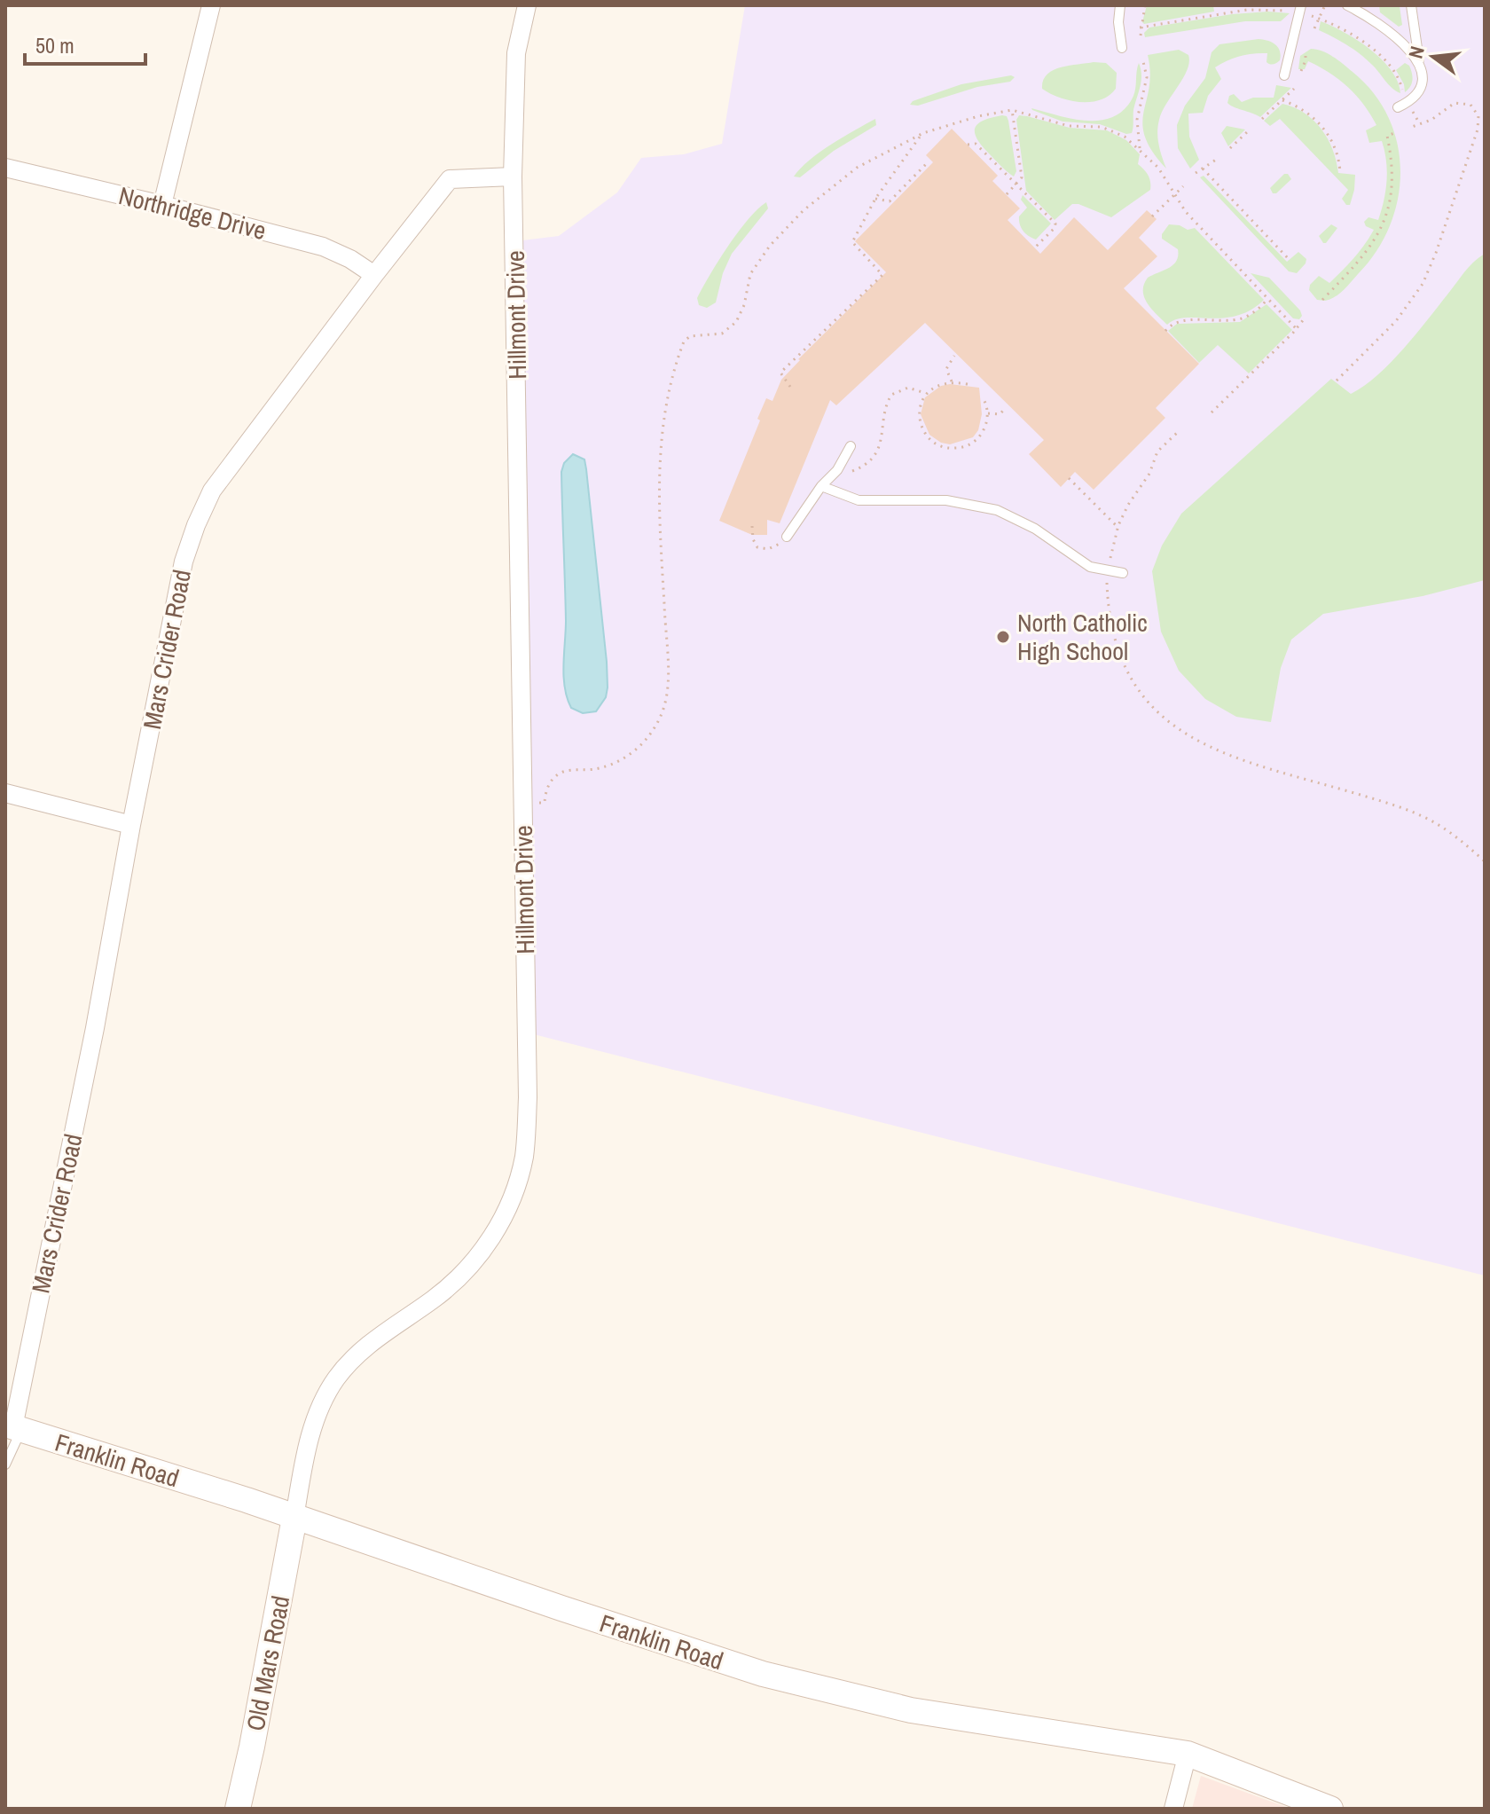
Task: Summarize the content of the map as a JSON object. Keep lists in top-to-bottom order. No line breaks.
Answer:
{"streets":{"street":["Northridge Drive","Hillmont Drive","Mars Crider Road","Franklin Road","Old Mars Road"]},"crossings":[["Northridge Drive","Mars Crider Road"],["Hillmont Drive","Mars Crider Road"],["Hillmont Drive","Franklin Road"],["Hillmont Drive","Old Mars Road"],["Mars Crider Road","Franklin Road"],["Franklin Road","Old Mars Road"]],"places":["North Catholic High School"],"scale_bar":"50 m","north":"left"}
